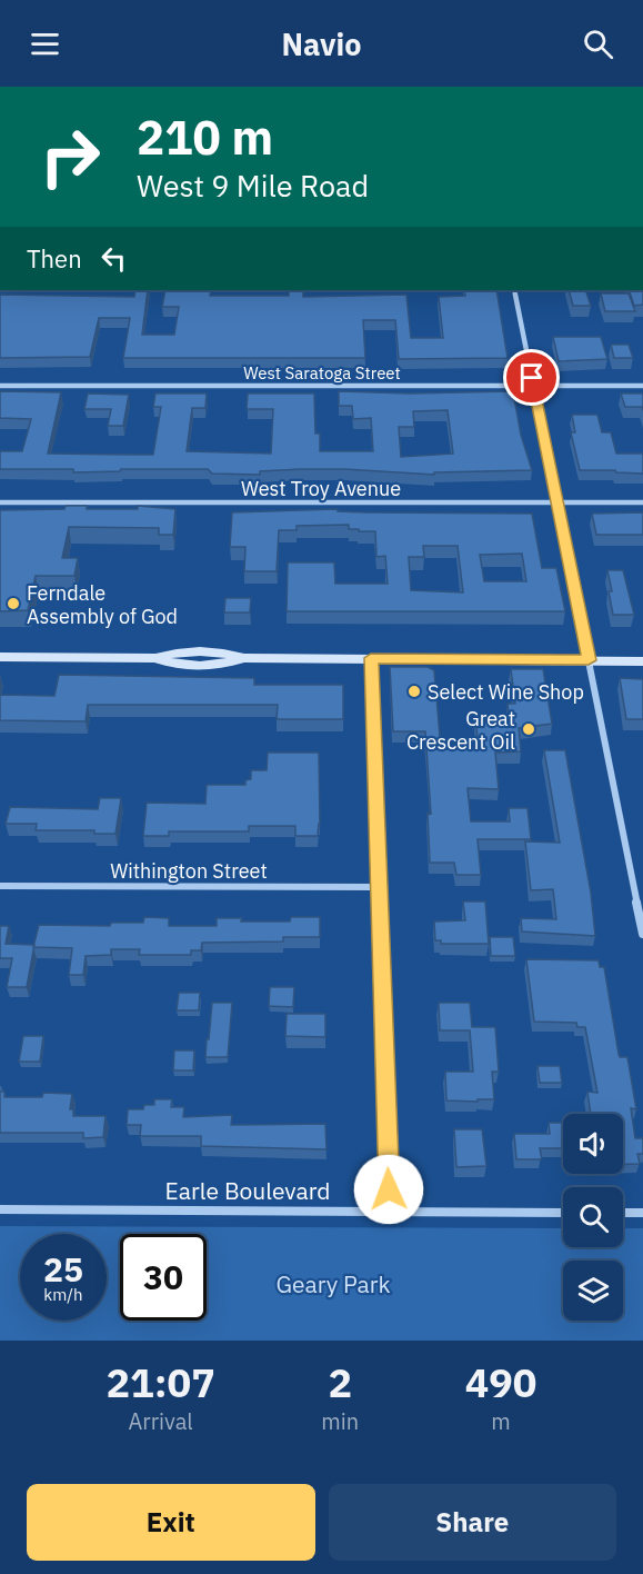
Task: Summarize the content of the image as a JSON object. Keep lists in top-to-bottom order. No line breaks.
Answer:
{"streets":{"street":["West Saratoga Street","West Troy Avenue","Withington Street","Earle Boulevard"]},"parks":["Geary Park"],"places":["Ferndale Assembly of God","Select Wine Shop","Great Crescent Oil"],"page":{"header":"Navio","turn":["210 m","West 9 Mile Road"],"then":"Then","speed":"25 km/h","limit":"30","eta":["21:07","Arrival","2","min","490","m"],"buttons":["Exit","Share"]}}
